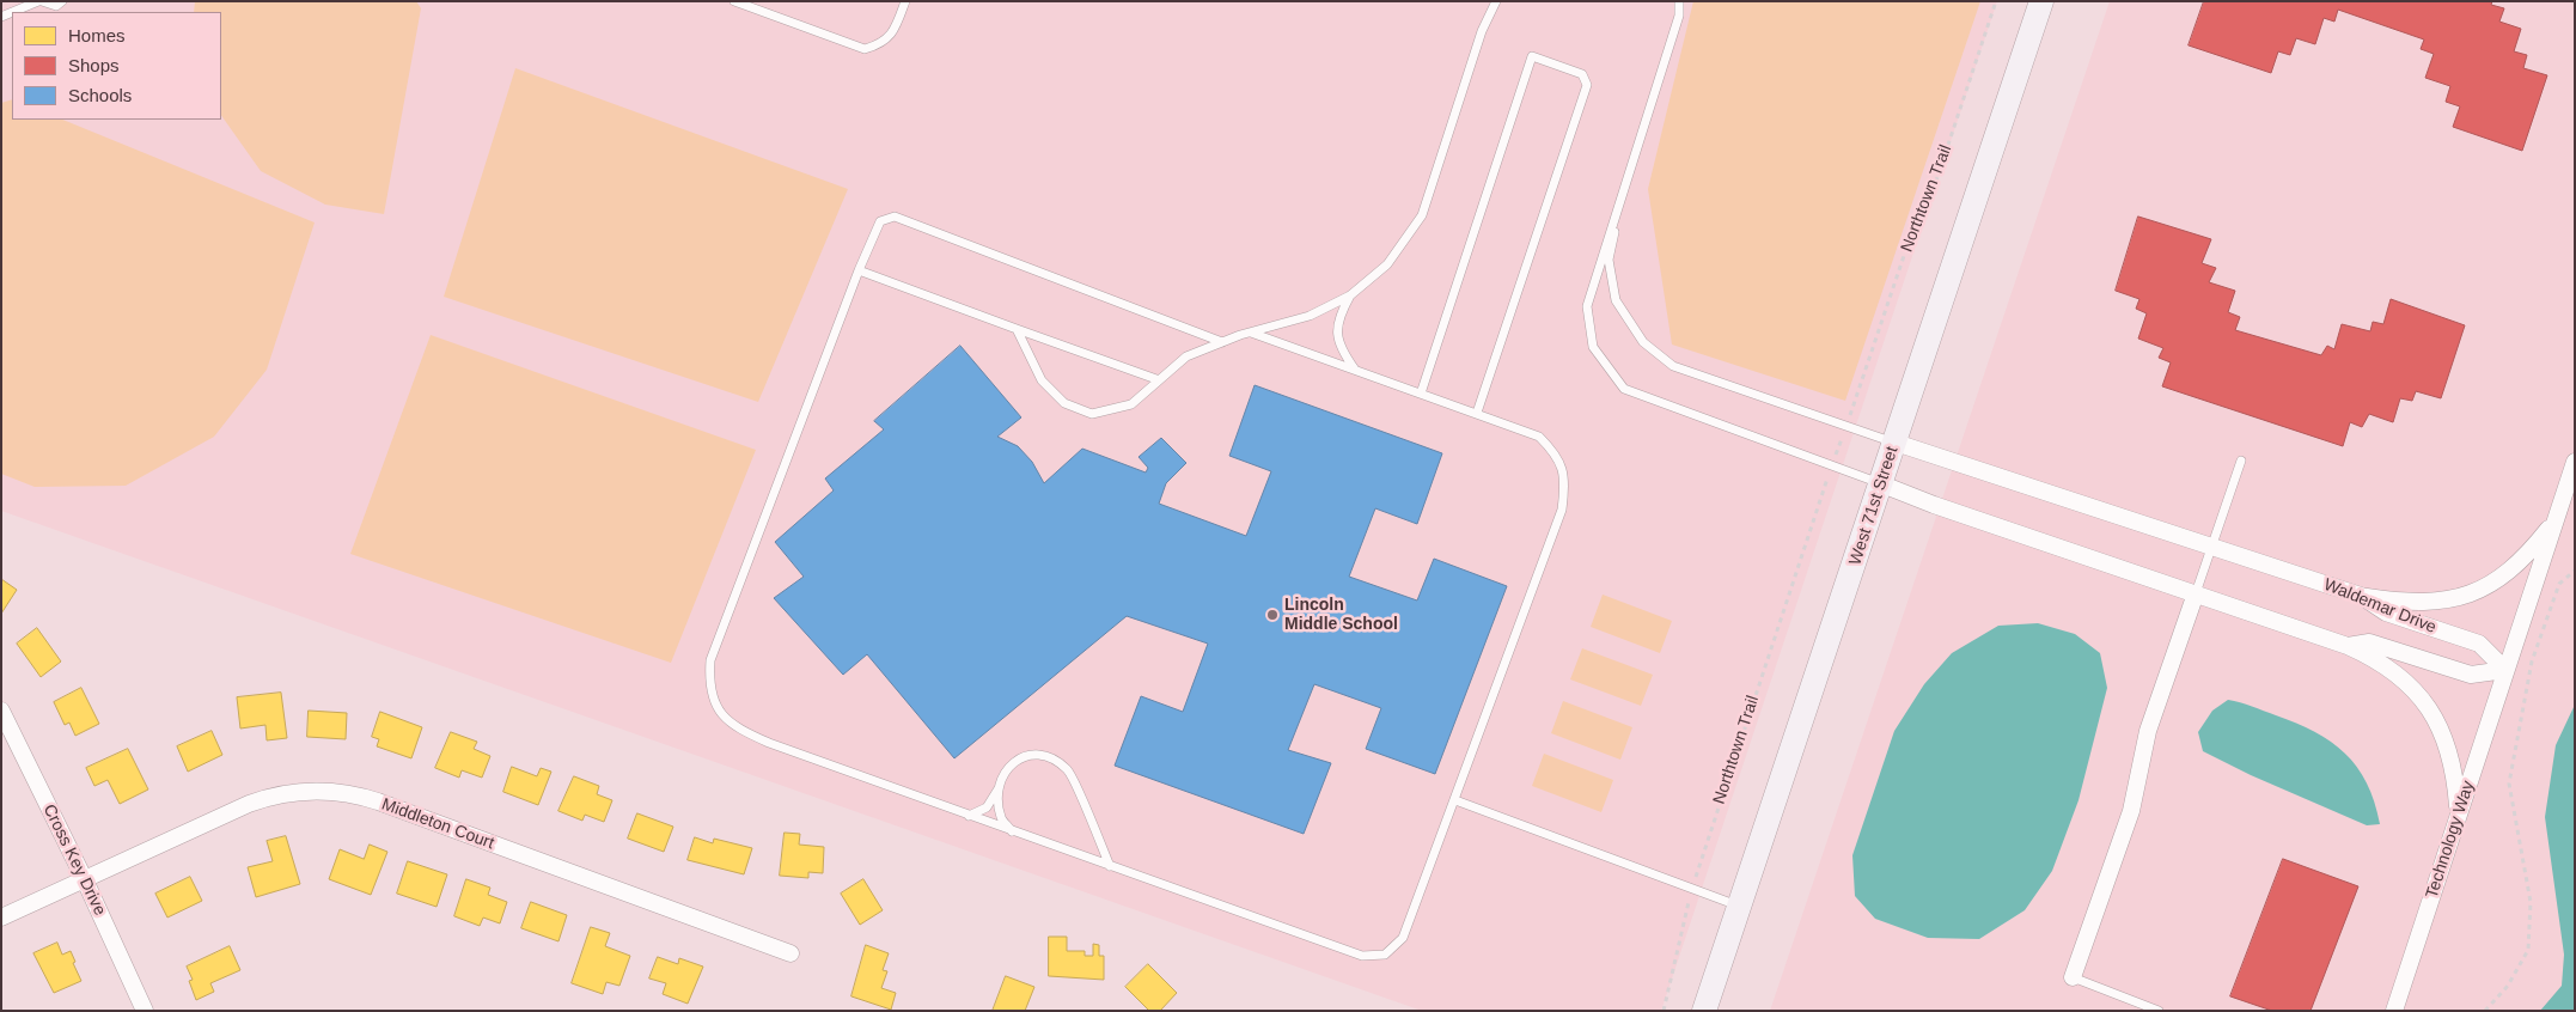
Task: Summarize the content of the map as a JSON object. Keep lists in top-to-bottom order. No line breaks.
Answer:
{"streets":{"main road":["West 71st Street"],"street":["Waldemar Drive","Middleton Court","Technology Way","Cross Key Drive"],"path":["Northtown Trail"]},"crossings":[["West 71st Street","Waldemar Drive"],["Waldemar Drive","Technology Way"],["Middleton Court","Cross Key Drive"]],"places":["Lincoln Middle School"],"legend":["Homes","Shops","Schools"]}
